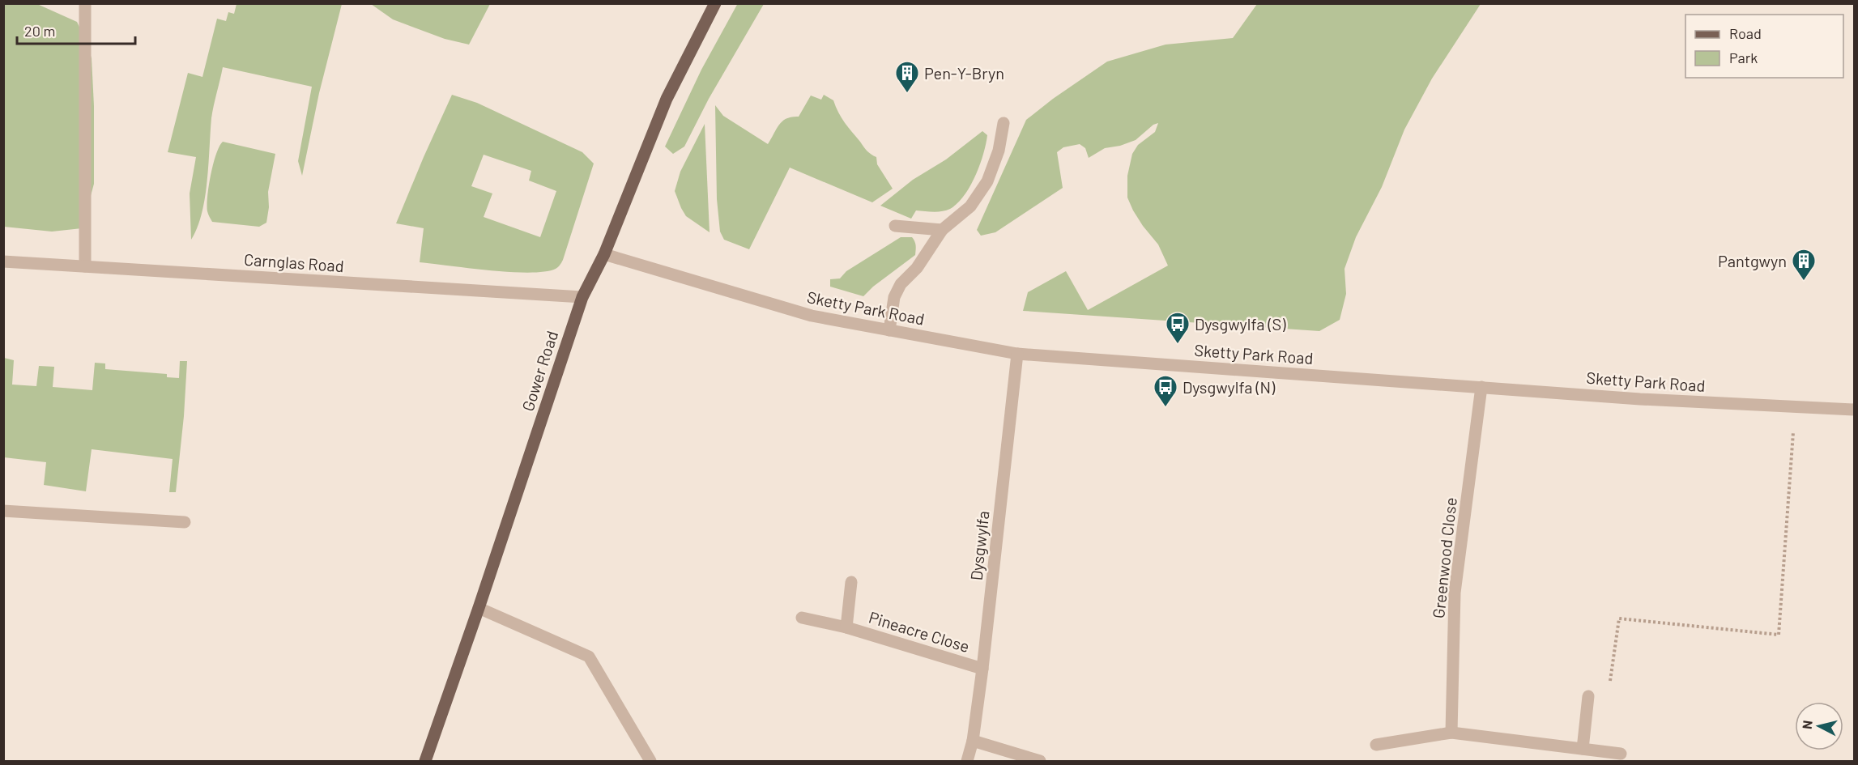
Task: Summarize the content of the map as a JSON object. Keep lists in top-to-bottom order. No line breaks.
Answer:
{"streets":{"main road":["Gower Road"],"street":["Carnglas Road","Sketty Park Road","Dysgwylfa","Greenwood Close","Pineacre Close"]},"crossings":[["Carnglas Road","Gower Road"],["Sketty Park Road","Gower Road"],["Sketty Park Road","Dysgwylfa"],["Sketty Park Road","Greenwood Close"],["Dysgwylfa","Pineacre Close"]],"places":{"building":["Pen-Y-Bryn","Pantgwyn"],"bus stop":["Dysgwylfa (S)","Dysgwylfa (N)"]},"legend":["Road","Park"],"scale_bar":"20 m","north":"left"}
